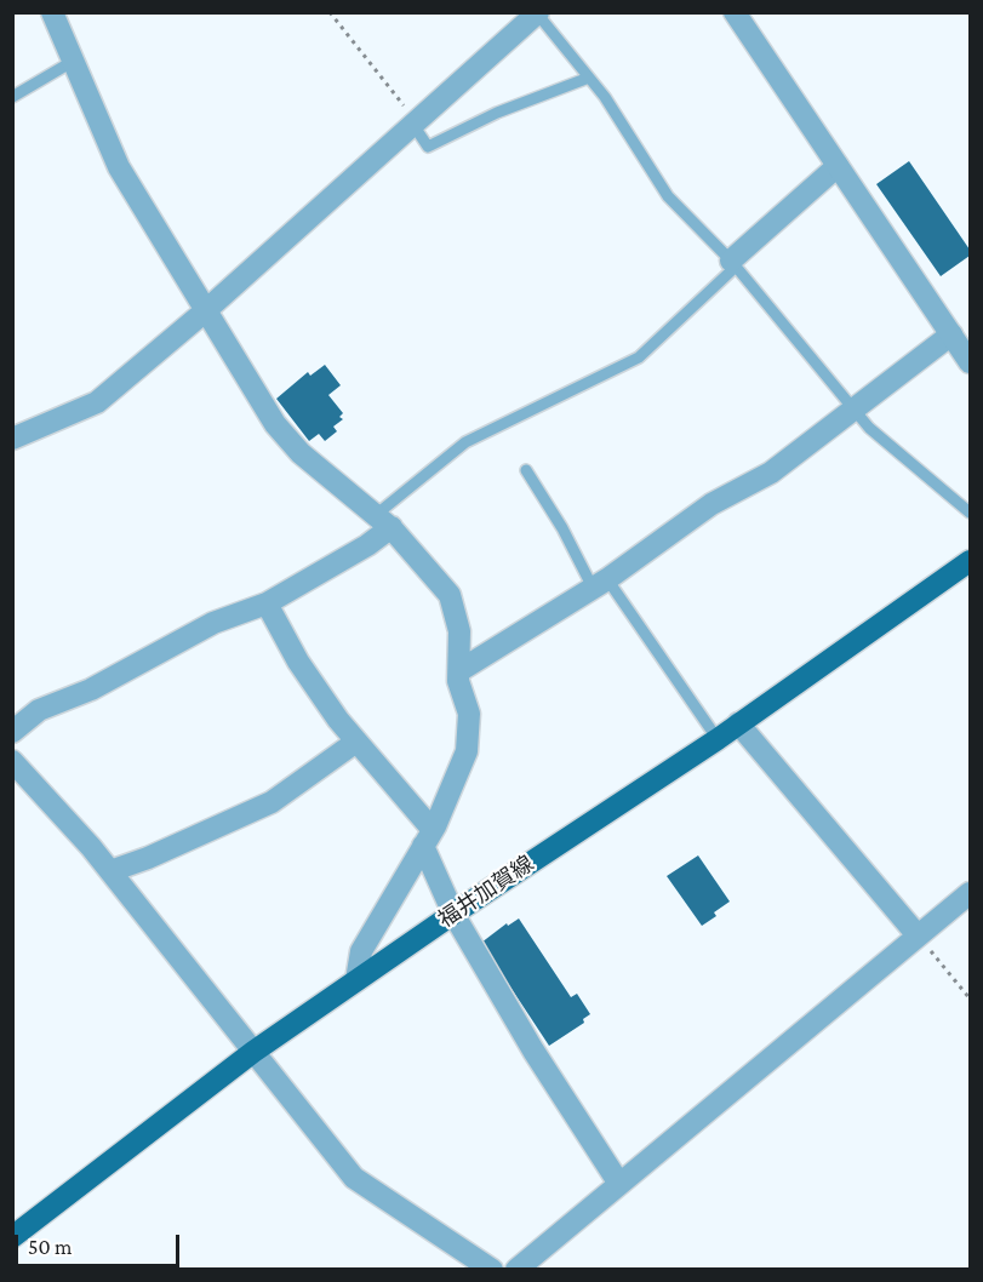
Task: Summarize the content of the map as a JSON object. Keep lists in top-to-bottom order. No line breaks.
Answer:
{"streets":{"main road":["福井加賀線"]},"scale_bar":"50 m"}
